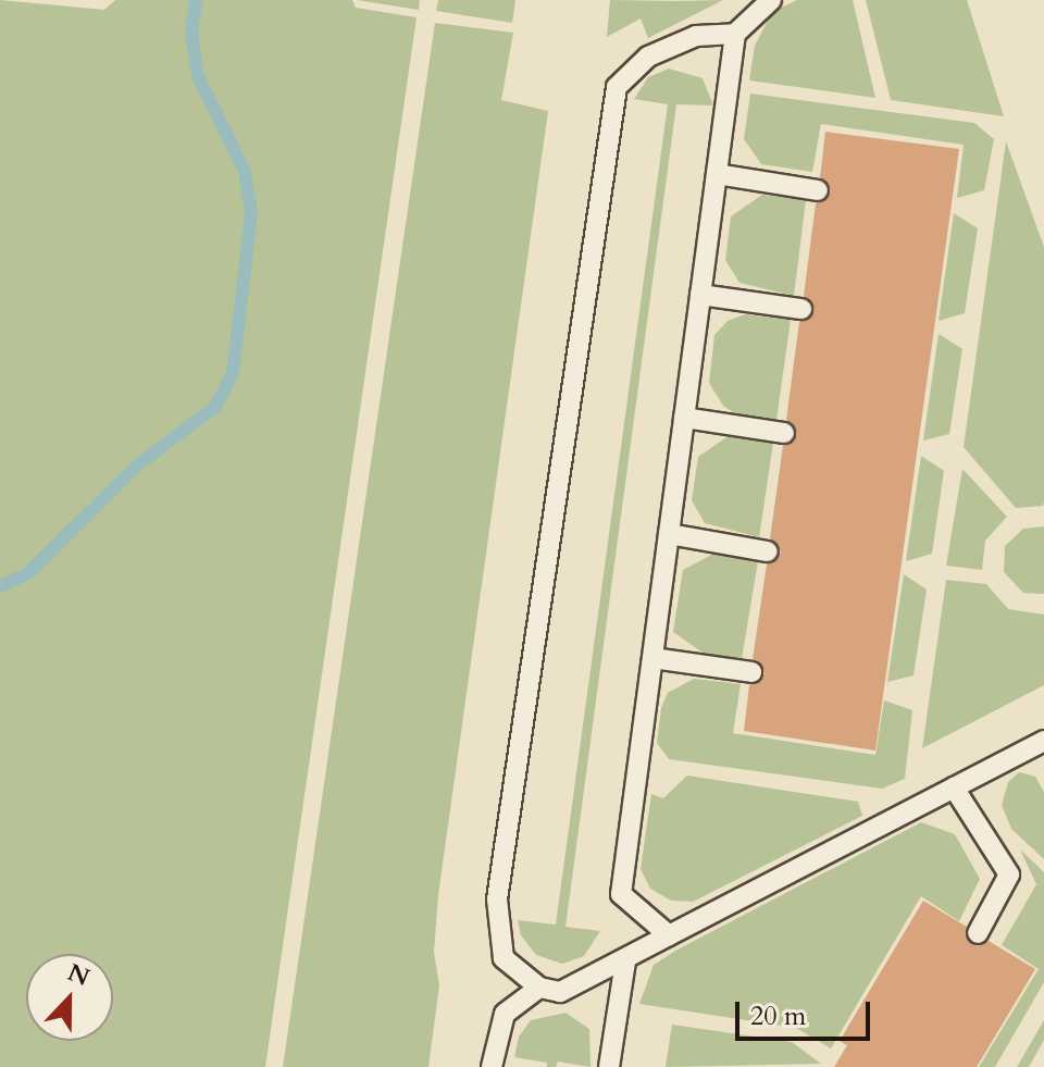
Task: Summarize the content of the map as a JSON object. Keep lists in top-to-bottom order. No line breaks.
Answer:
{"scale_bar":"20 m","north":"top"}
